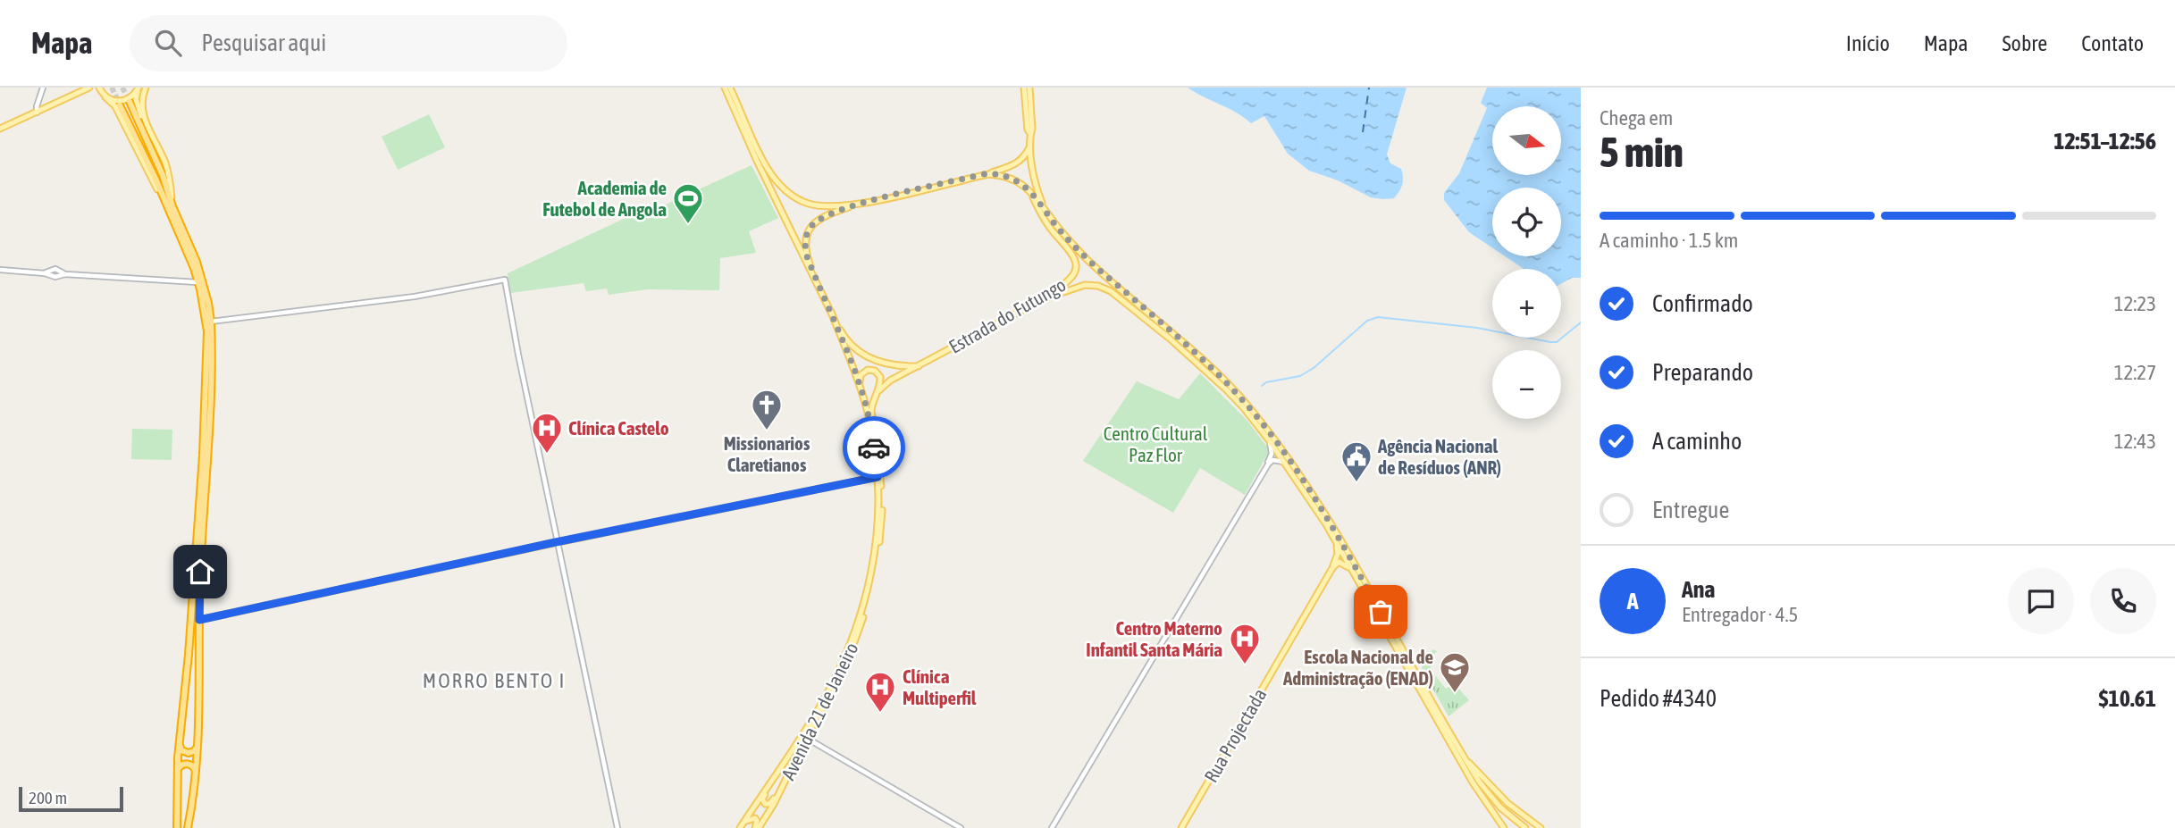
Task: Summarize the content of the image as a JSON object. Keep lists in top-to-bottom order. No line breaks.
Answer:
{"streets":{"main road":["Estrada do Futungo","Avenida 21 de Janeiro","Rua Projectada"]},"crossings":[["Estrada do Futungo","Avenida 21 de Janeiro"]],"districts":["MORRO BENTO I"],"parks":["Centro Cultural Paz Flor"],"places":{"sports":["Academia de Futebol de Angola"],"church":["Missionarios Claretianos"],"hospital":["Clínica Castelo","Centro Materno Infantil Santa Mária","Clínica Multiperfil"],"public building":["Agência Nacional de Resíduos (ANR)"],"school or university":["Escola Nacional de Administração (ENAD)"]},"scale_bar":"200 m","north":"right","page":{"header":"Mapa","search":"Pesquisar aqui","nav":["Início","Mapa","Sobre","Contato"],"heading":["5 min","Chega em","12:51–12:56"],"panel":["Ana","Entregador · 4.5","Pedido #4340","$10.61"],"map_buttons":["+","−"],"bar":"A caminho · 1.5 km","list":[["Confirmado","12:23"],["Preparando","12:27"],["A caminho","12:43"],"Entregue"],"round":"A","scale":"200 m"}}
